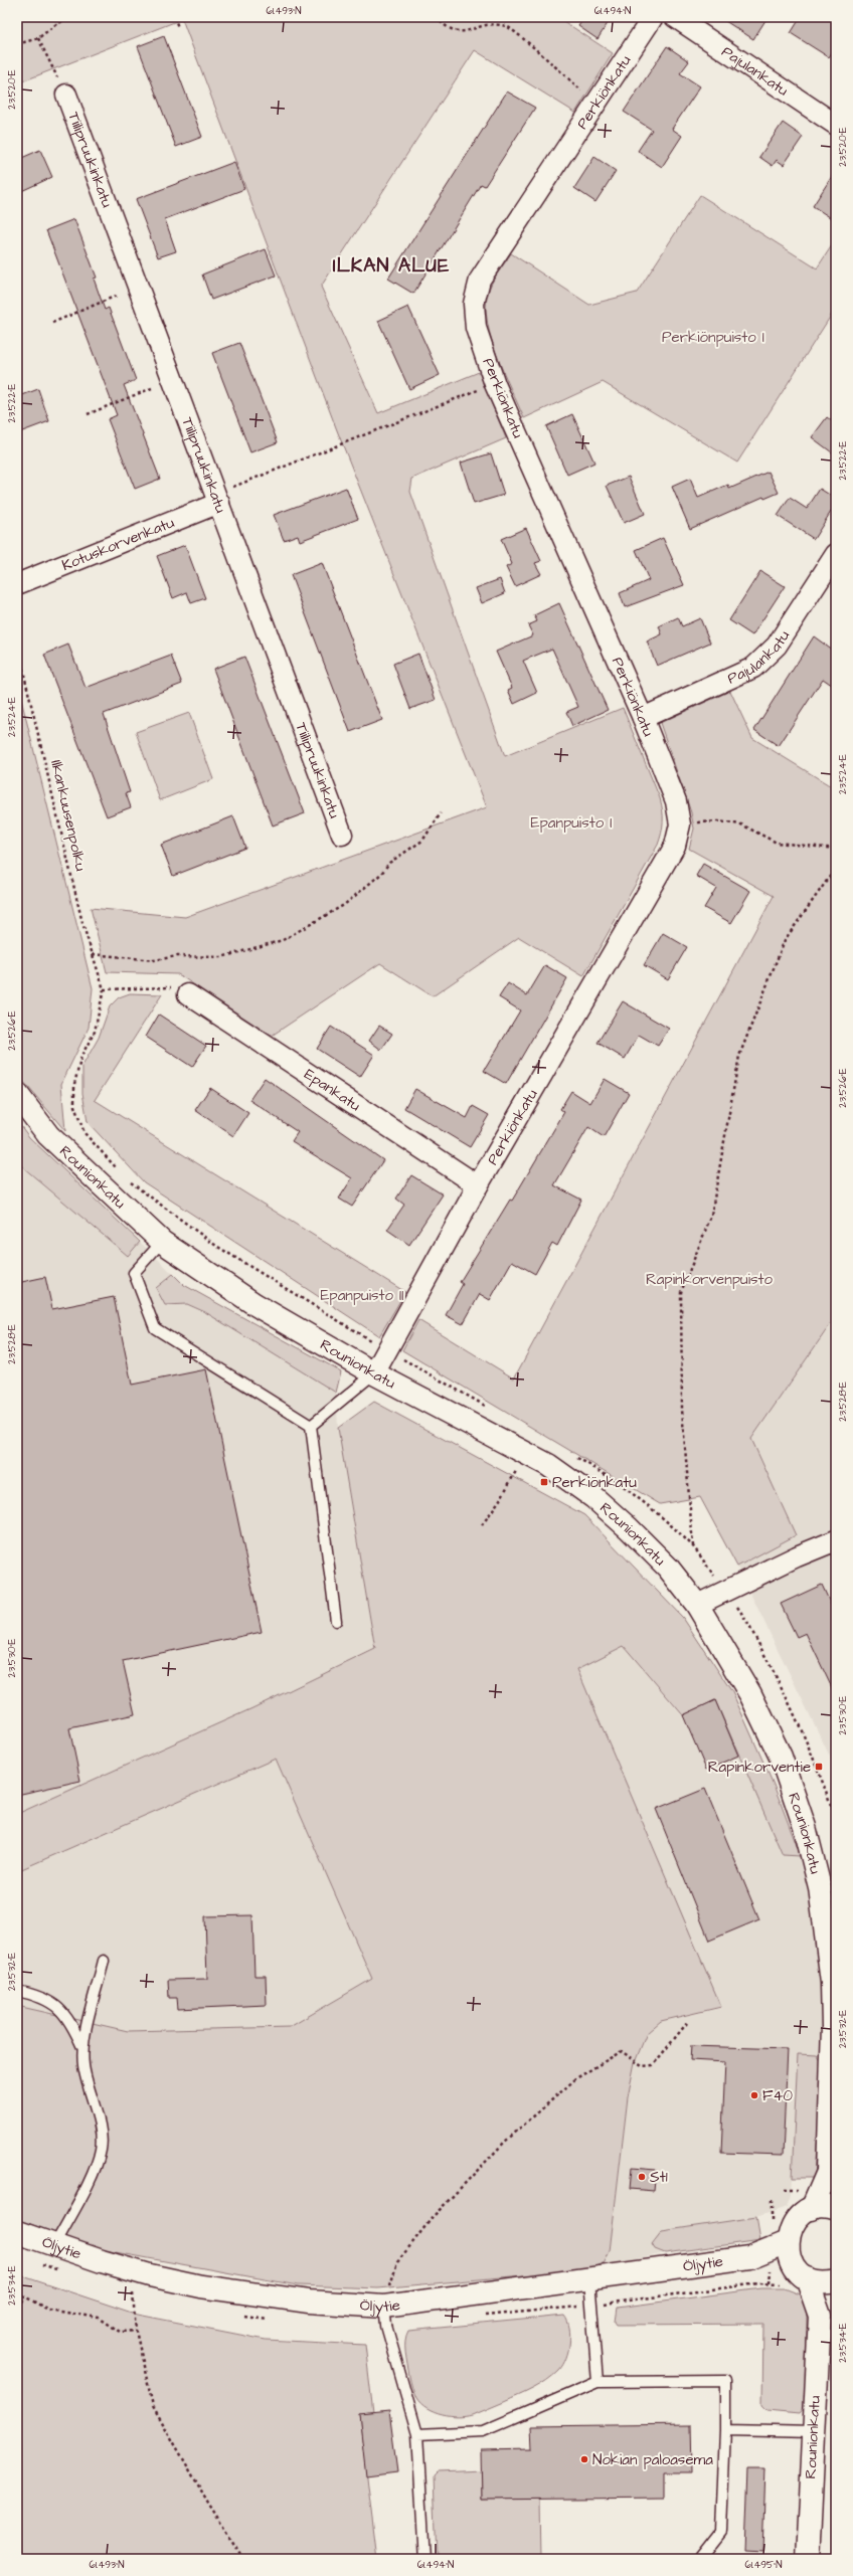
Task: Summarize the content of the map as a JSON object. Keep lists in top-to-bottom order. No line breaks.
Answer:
{"streets":{"main road":["Rounionkatu","Öljytie"],"street":["Pajulankatu","Perkiönkatu","Tiilipruukinkatu","Kotuskorvenkatu","Epankatu"],"path":["Ilkankuusenpolku"]},"crossings":[["Pajulankatu","Perkiönkatu"],["Perkiönkatu","Epankatu"],["Perkiönkatu","Rounionkatu"],["Tiilipruukinkatu","Kotuskorvenkatu"],["Ilkankuusenpolku","Epankatu"],["Rounionkatu","Öljytie"]],"districts":["ILKAN ALUE"],"parks":["Perkiönpuisto I","Epanpuisto I","Rapinkorvenpuisto","Epanpuisto II"],"places":{"transit":["Perkiönkatu","Rapinkorventie"],"other":["F40","St1","Nokian paloasema"]},"coordinates":["61.493°N","61.494°N","23.520°E","23.522°E","23.524°E","23.526°E","23.528°E","23.530°E","23.532°E","23.534°E","61.495°N"]}
